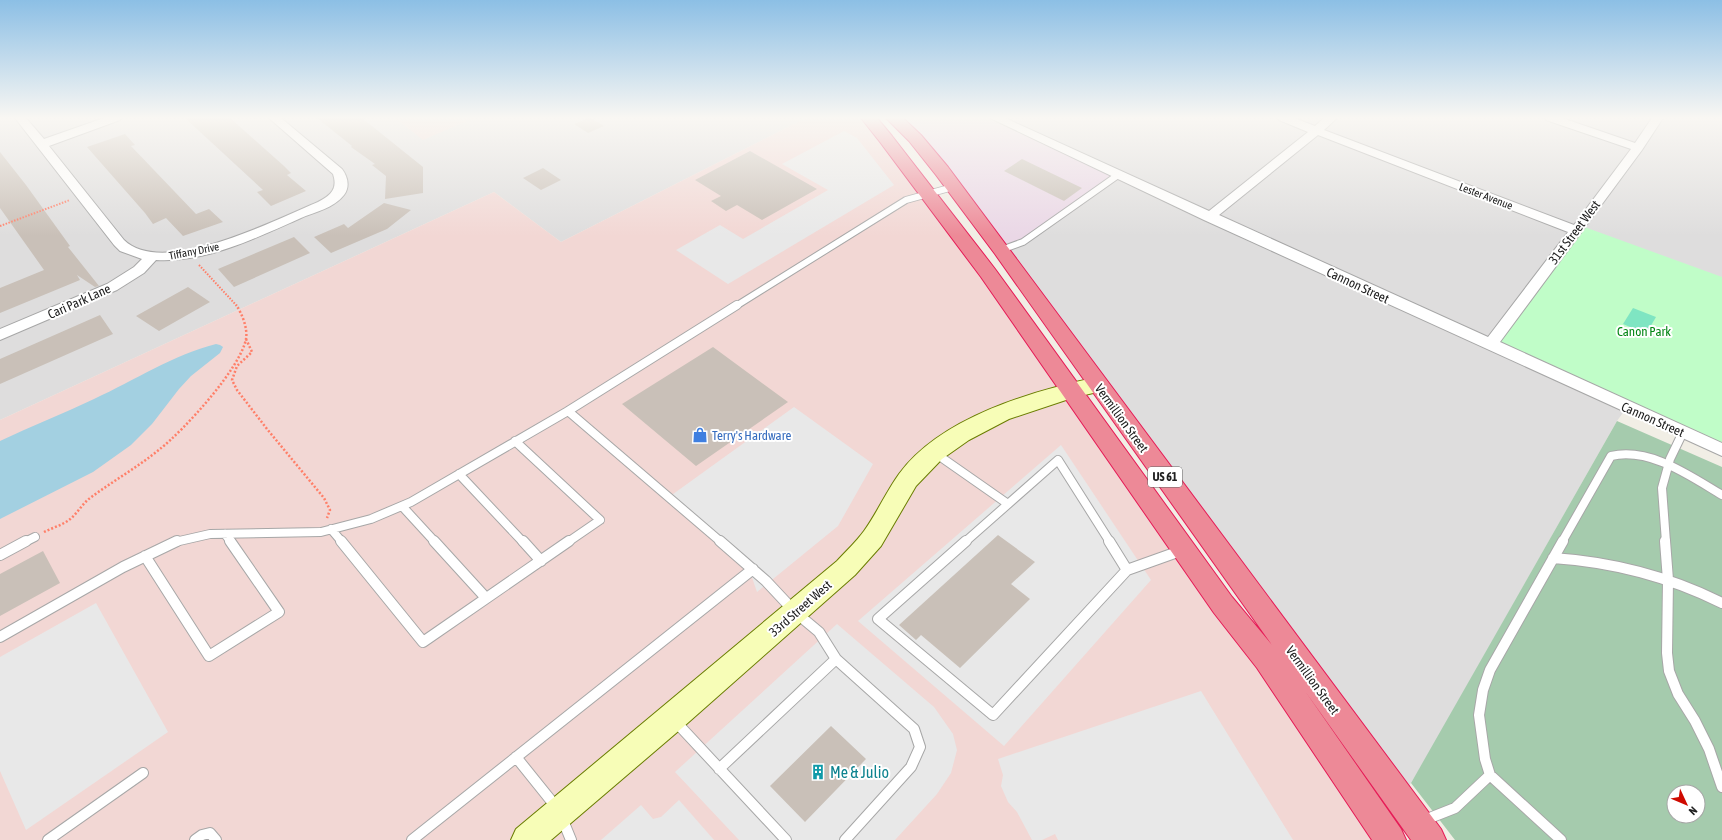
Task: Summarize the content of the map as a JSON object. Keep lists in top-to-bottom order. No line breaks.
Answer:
{"streets":{"highway":["Vermillion Street","US 61"],"street":["Lester Avenue","31st Street West","Tiffany Drive","Cannon Street","Cari Park Lane","33rd Street West"]},"crossings":[["Lester Avenue","31st Street West"],["31st Street West","Cannon Street"],["Tiffany Drive","Cari Park Lane"],["Vermillion Street","33rd Street West"]],"parks":["Canon Park"],"places":{"shop":["Terry's Hardware"],"building":["Me & Julio"]},"north":"bottom right"}
